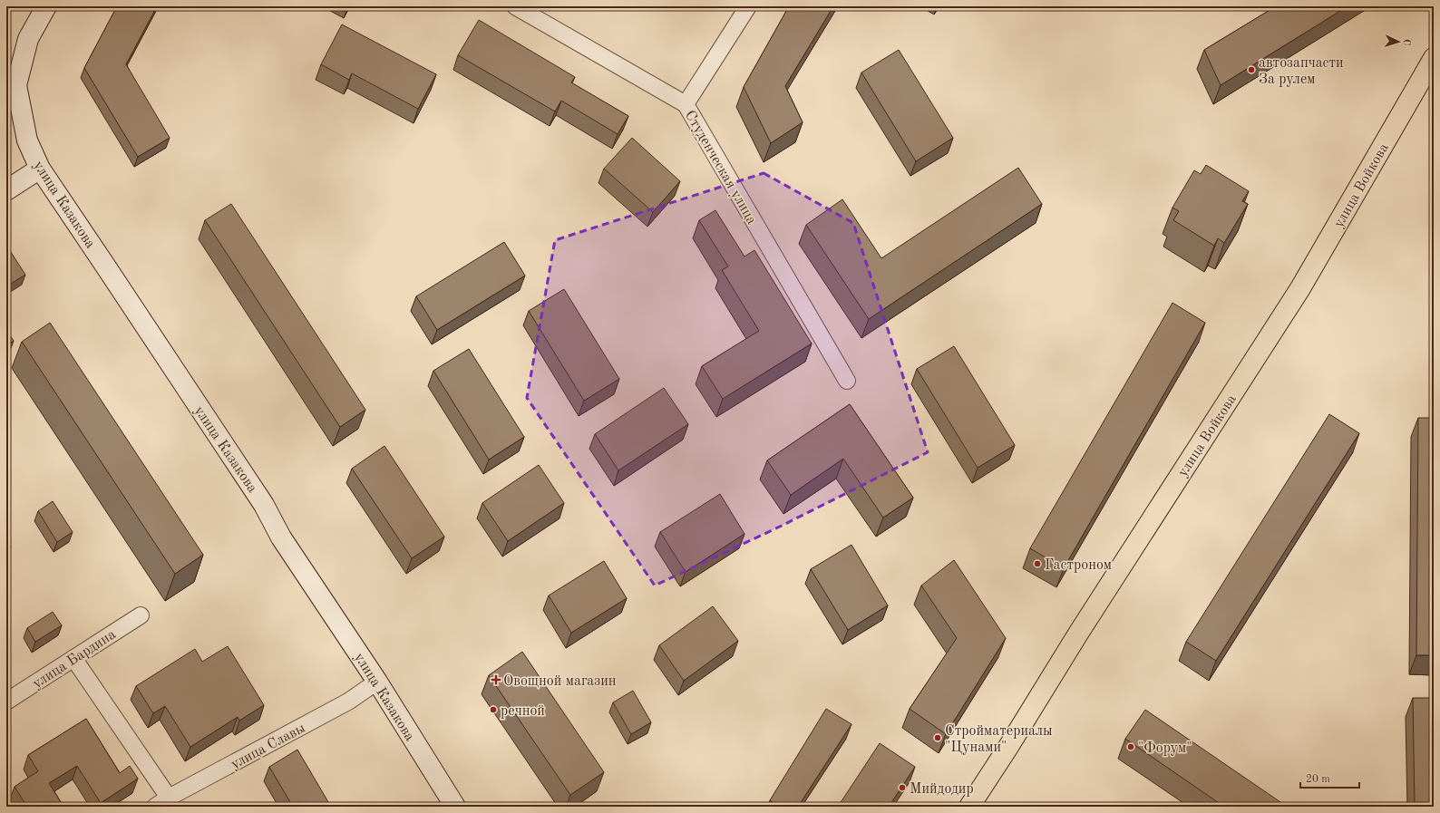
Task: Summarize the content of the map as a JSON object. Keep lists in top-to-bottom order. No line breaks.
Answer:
{"streets":{"main road":["улица Войкова","улица Казакова"],"street":["Студенческая улица","улица Бардина","улица Славы"]},"crossings":[["улица Казакова","улица Славы"]],"places":{"other":["автозапчасти За рулем","Гастроном","речной","Стройматериалы \"Цунами\"","\"Форум\"","Мийдодир"],"health":["Овощной магазин"]},"scale_bar":"20 m","north":"right"}
